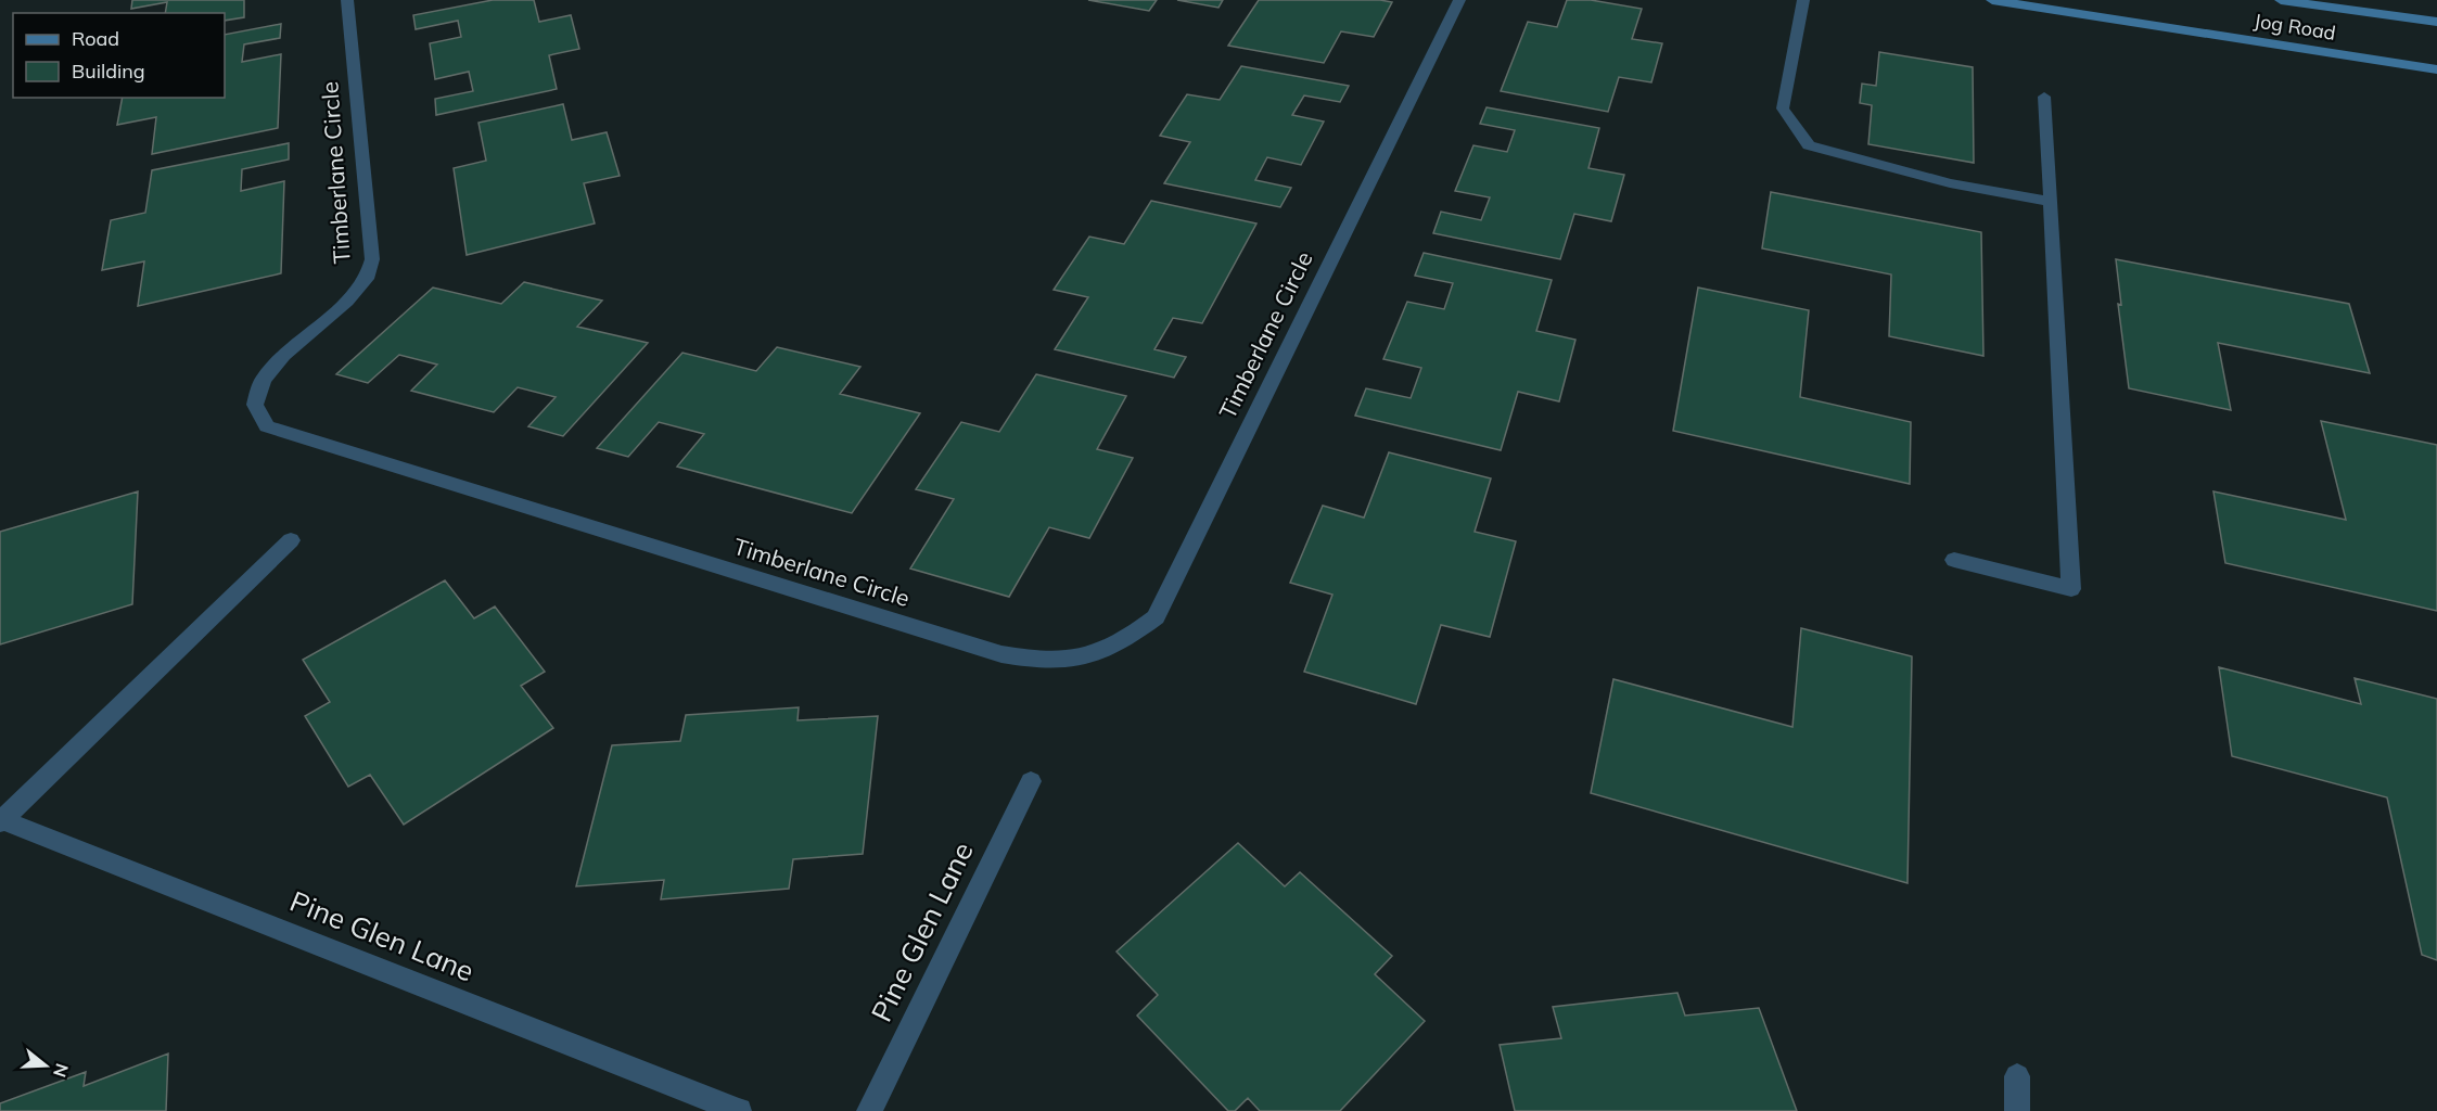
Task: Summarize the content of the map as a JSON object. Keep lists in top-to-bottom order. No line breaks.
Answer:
{"streets":{"main road":["Jog Road"],"street":["Timberlane Circle","Pine Glen Lane"]},"legend":["Road","Building"],"north":"right"}
